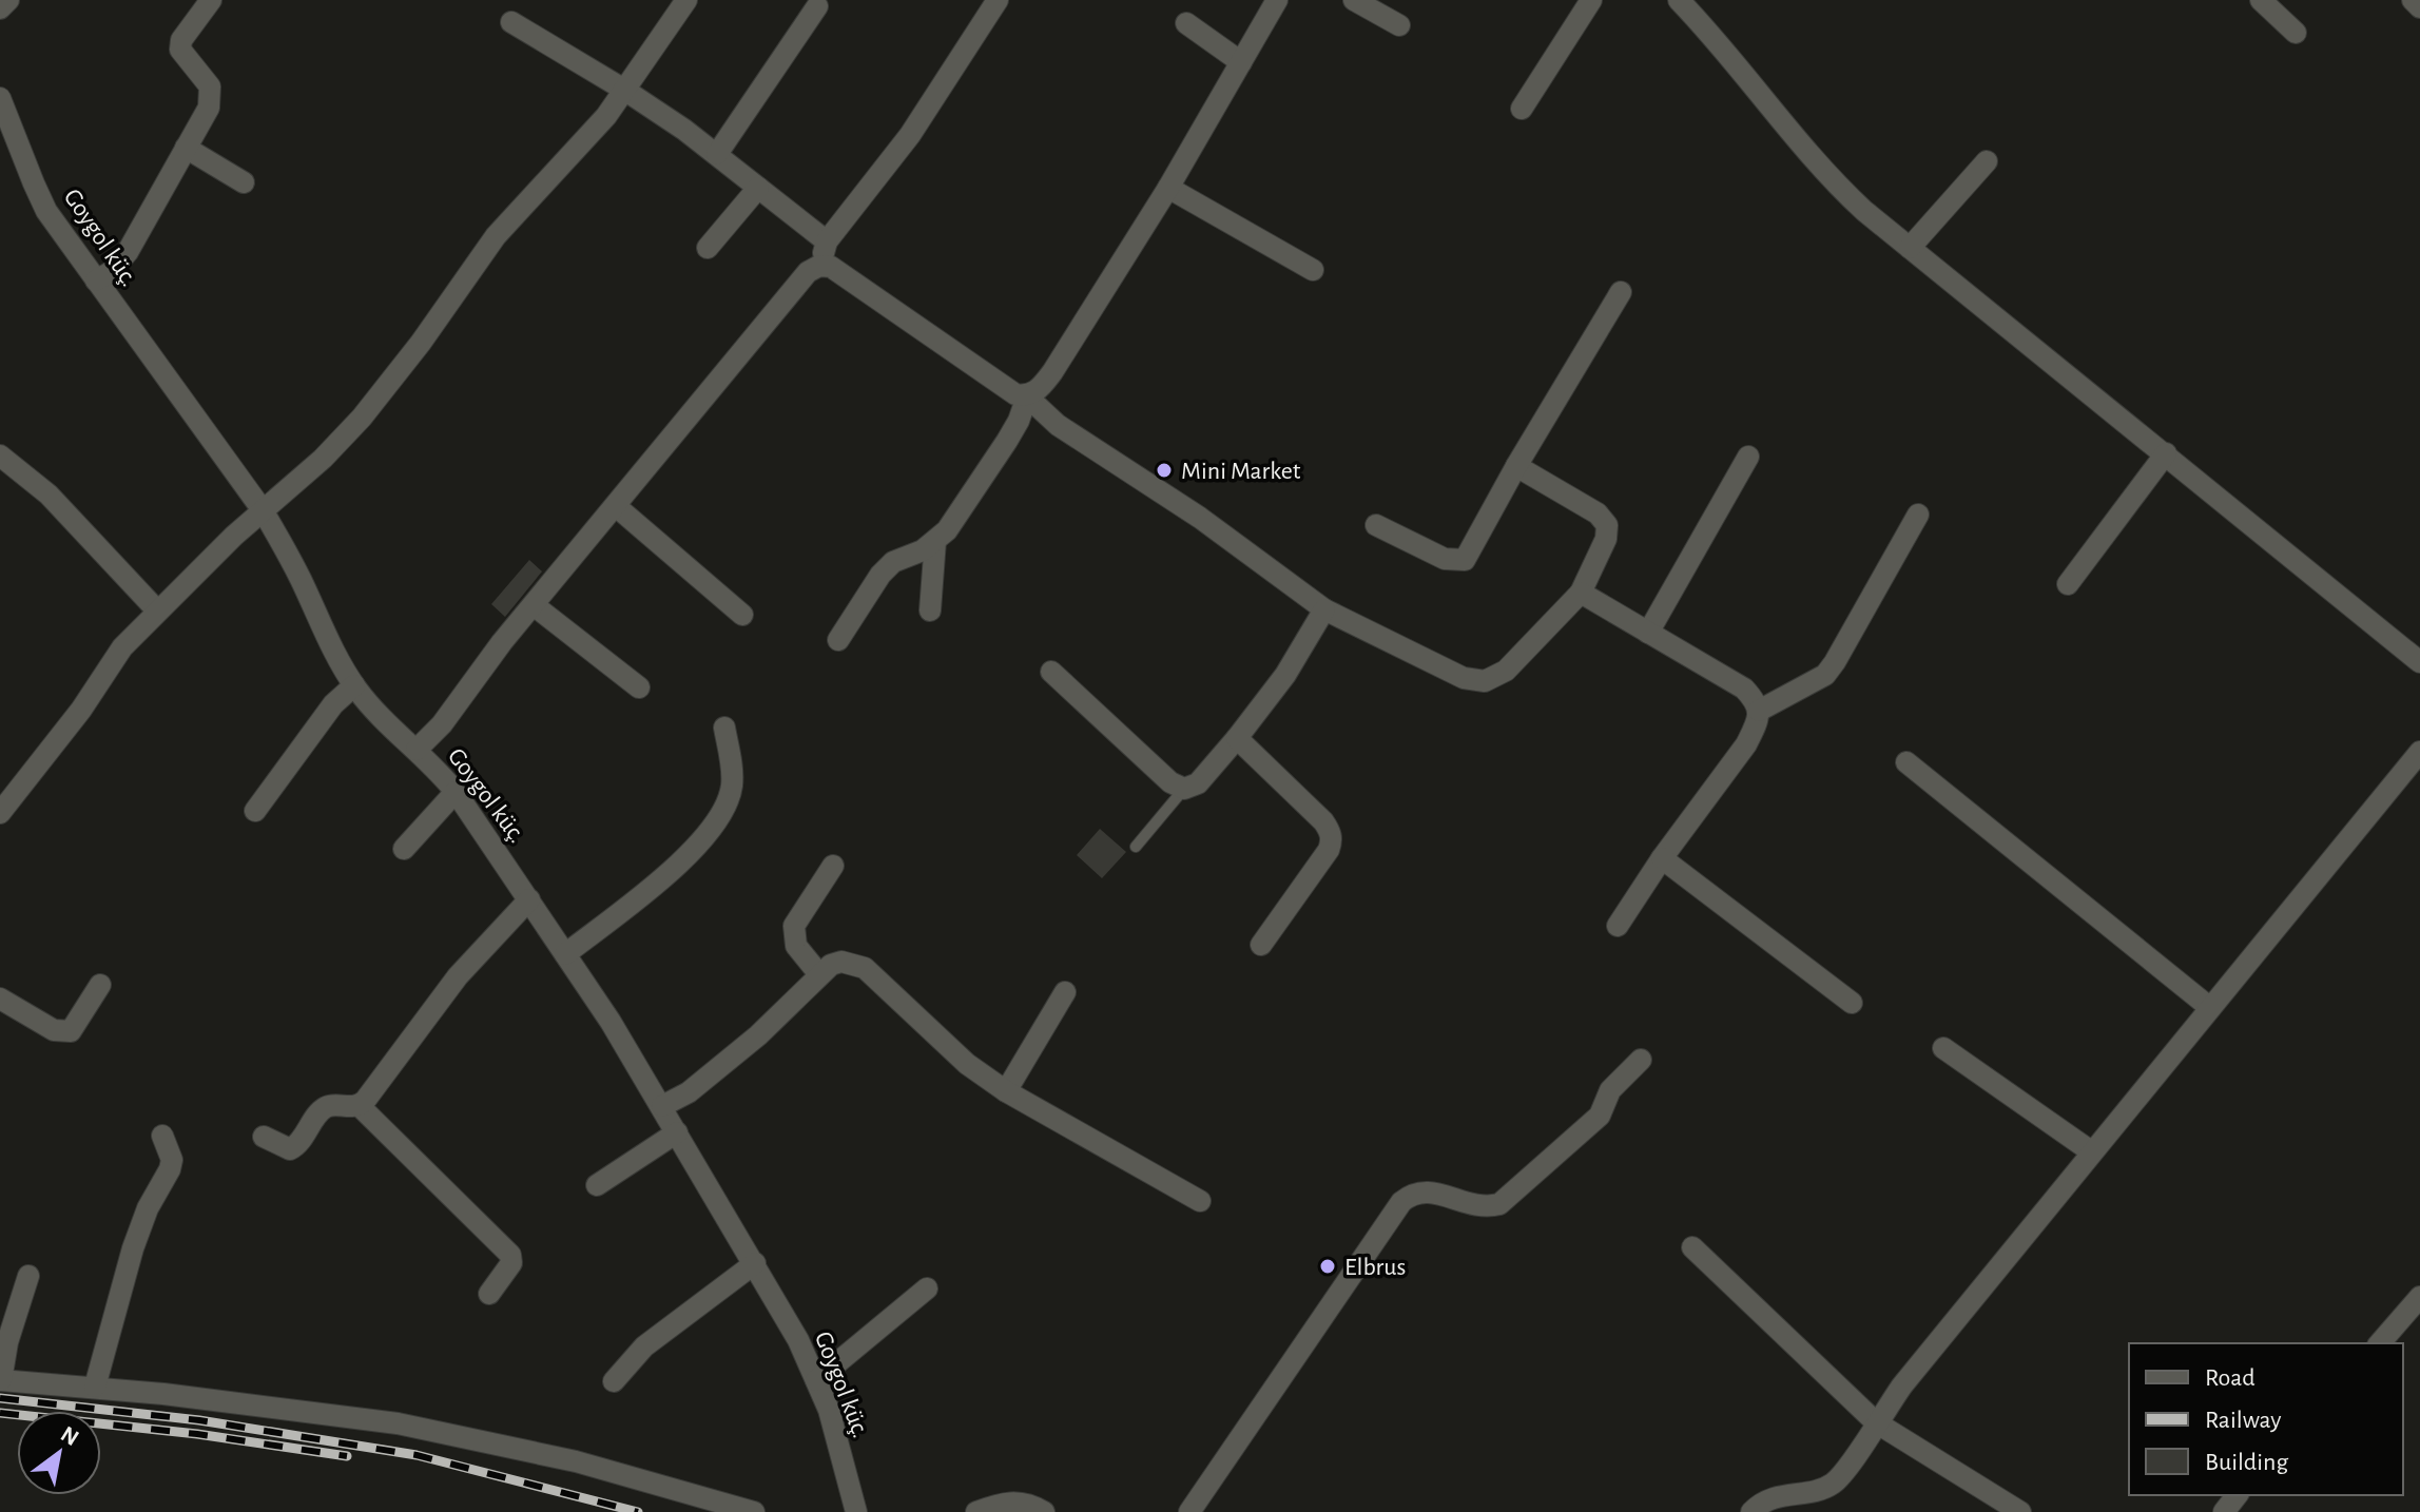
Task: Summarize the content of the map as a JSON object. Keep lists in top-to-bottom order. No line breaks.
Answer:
{"streets":{"street":["Goygol küç."]},"places":["Mini Market","Elbrus"],"legend":["Road","Railway","Building"],"north":"top right"}
